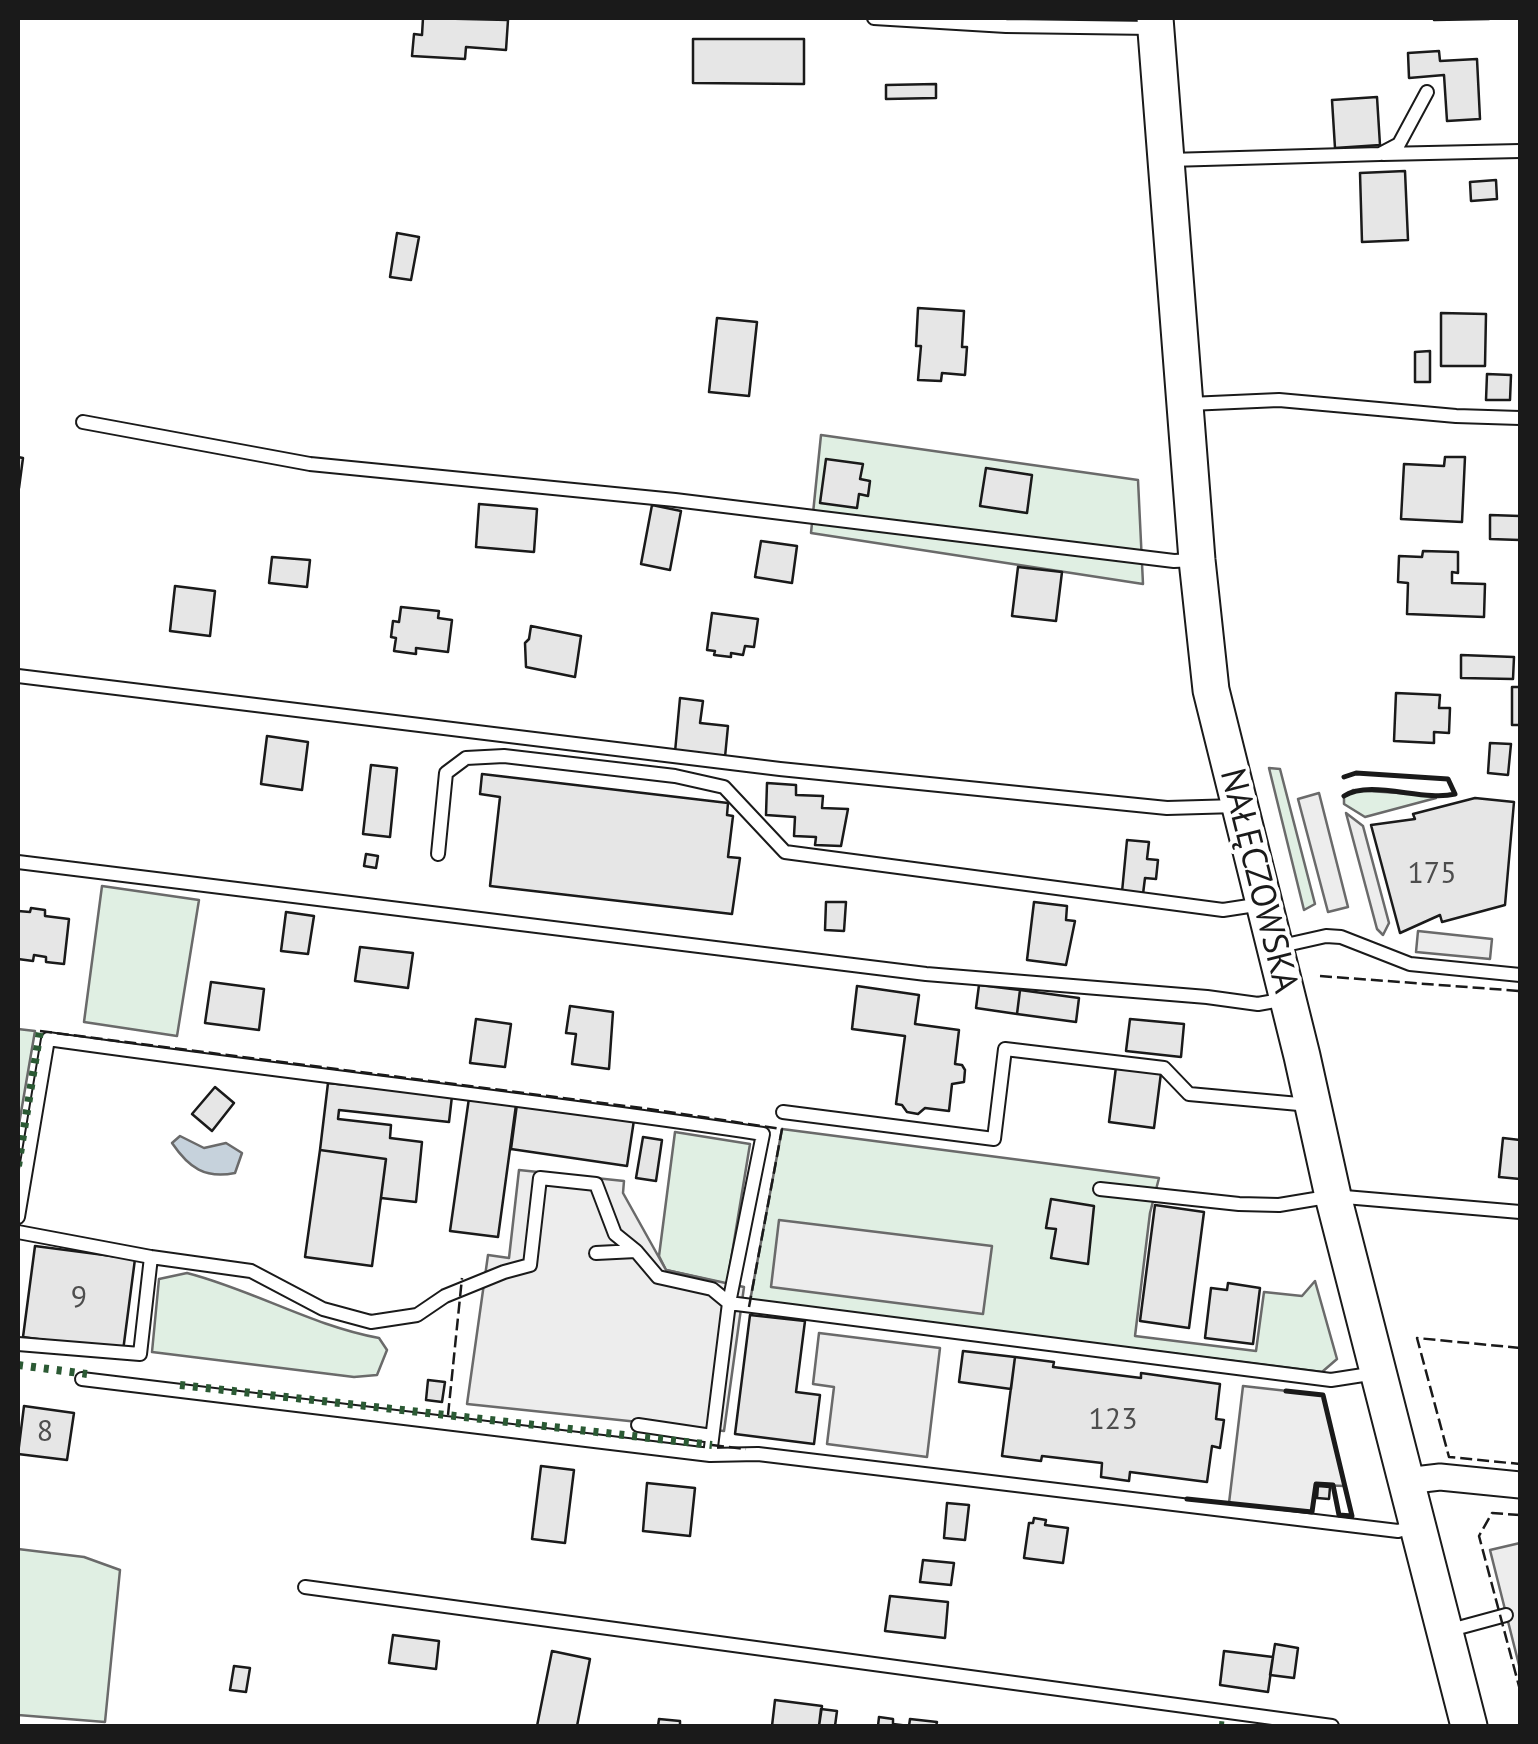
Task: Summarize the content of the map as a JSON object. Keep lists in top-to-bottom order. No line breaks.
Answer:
{"streets":{"main road":["NAŁĘCZOWSKA"]},"house_numbers":["175","9","123","8"]}
